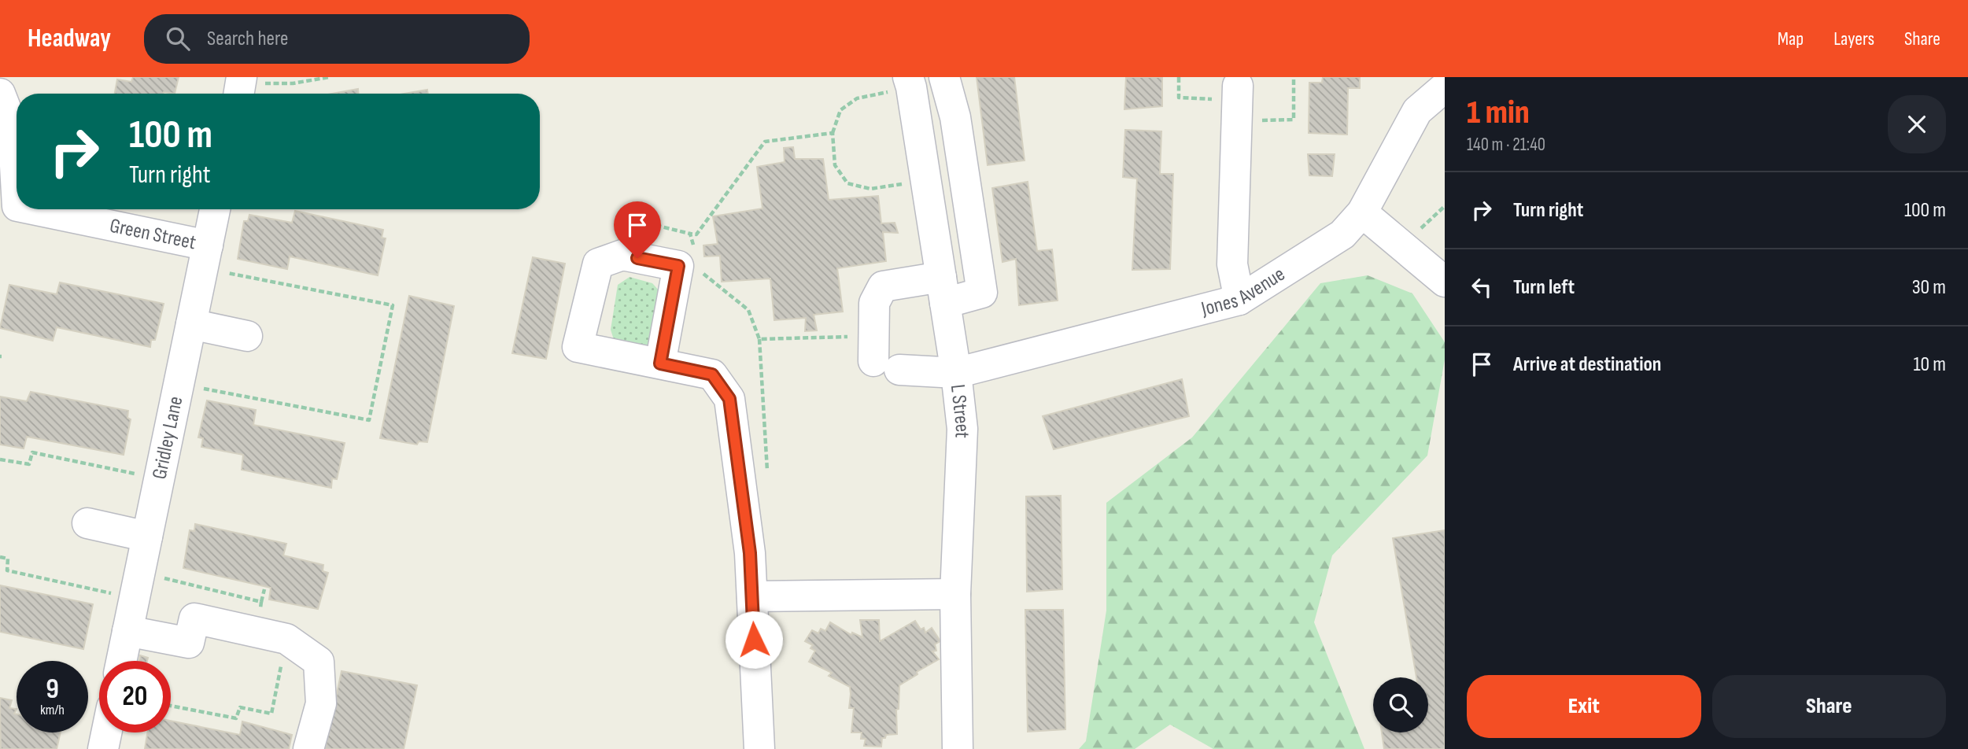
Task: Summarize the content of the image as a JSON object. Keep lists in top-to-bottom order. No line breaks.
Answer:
{"streets":{"street":["Green Street","Jones Avenue","L Street","Gridley Lane"]},"crossings":[["Green Street","Gridley Lane"],["Jones Avenue","L Street"]],"page":{"header":"Headway","search":"Search here","nav":["Map","Layers","Share"],"heading":["1 min","140 m · 21:40"],"turn":["100 m","Turn right"],"list":[{"name":"Turn right","value":"100 m"},{"name":"Turn left","value":"30 m"},{"name":"Arrive at destination","value":"10 m"}],"speed":"9 km/h","limit":"20","buttons":["Exit","Share"]}}
